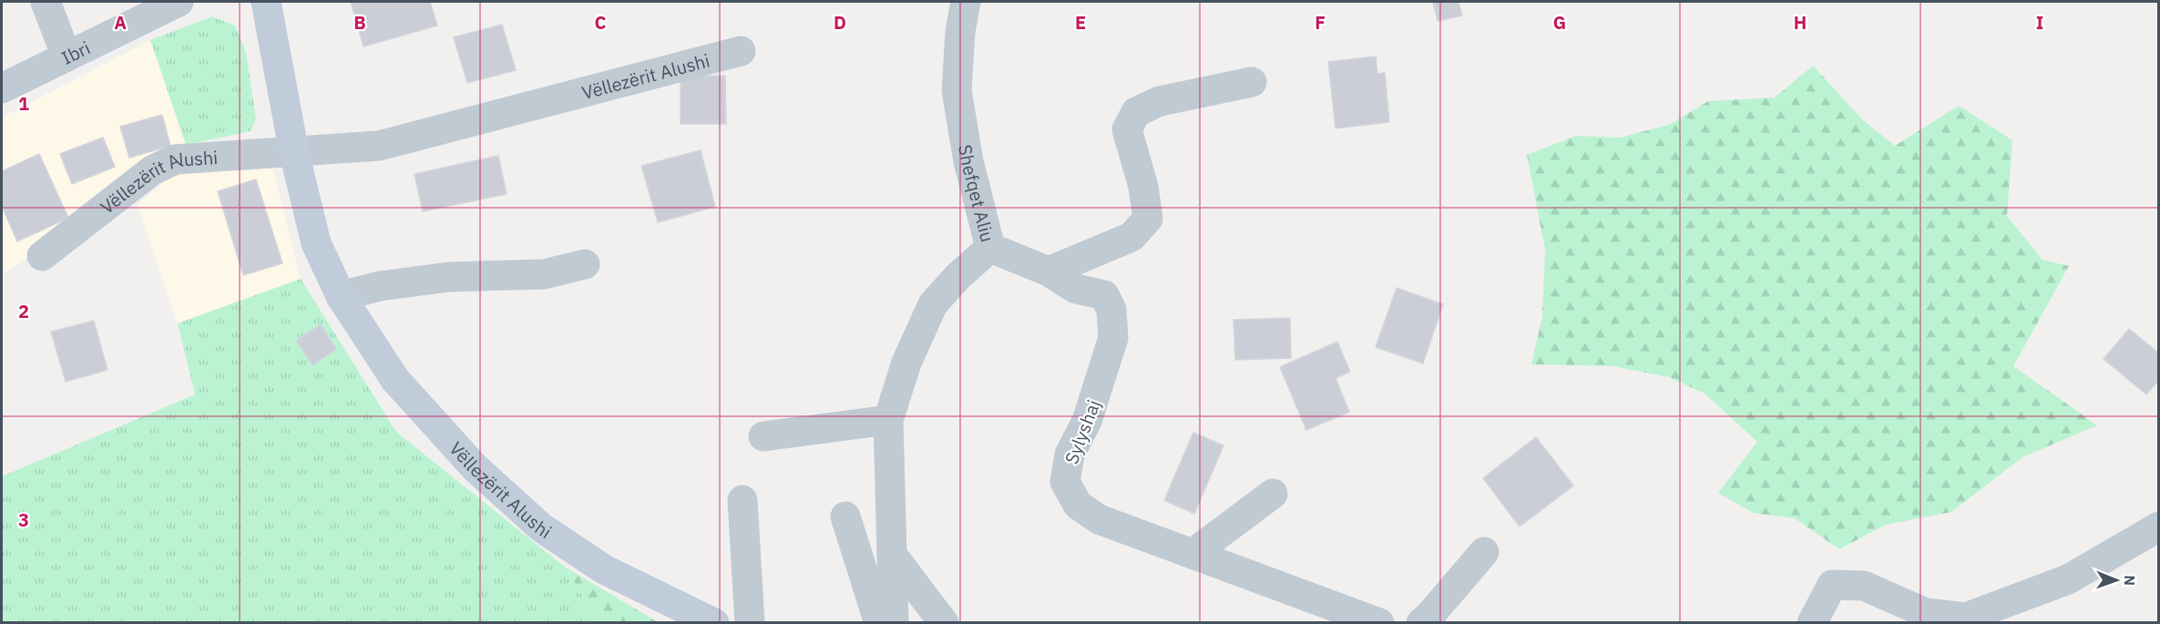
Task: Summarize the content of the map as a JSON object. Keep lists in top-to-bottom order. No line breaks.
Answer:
{"streets":{"main road":["Vëllezërit Alushi"],"street":["Ibri","Shefqet Aliu","Sylyshaj"]},"crossings":[["Shefqet Aliu","Sylyshaj"]],"north":"right","grid":{"columns":["A","B","C","D","E","F","G","H","I"],"rows":["1","2","3"]}}
